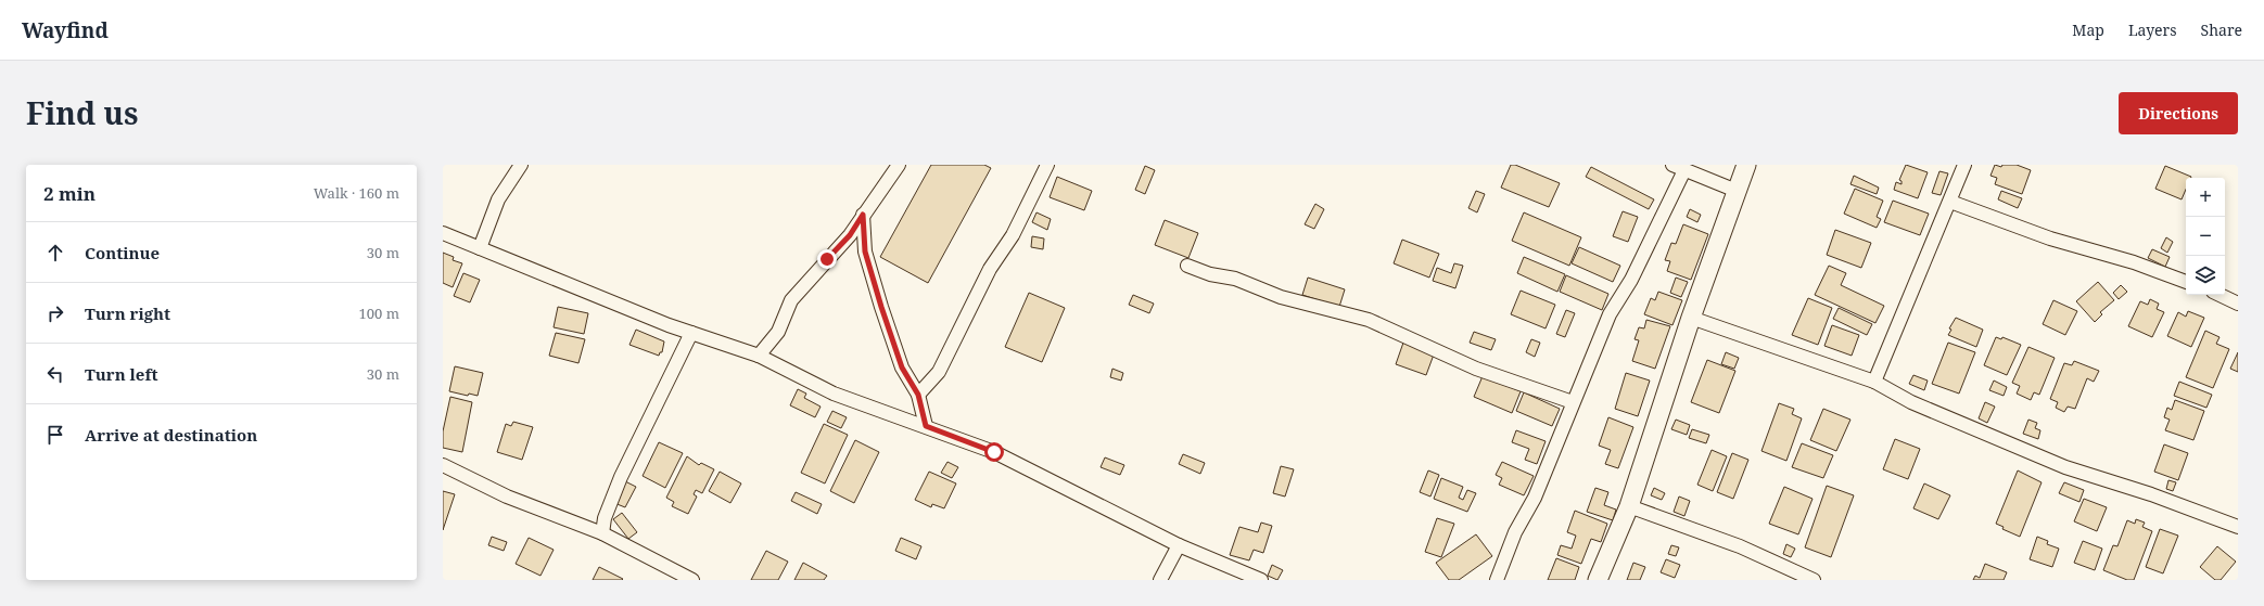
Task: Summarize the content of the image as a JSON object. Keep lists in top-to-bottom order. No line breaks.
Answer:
{"page":{"header":"Wayfind","nav":["Map","Layers","Share"],"title":"Find us","buttons":"Directions","heading":["2 min","Walk · 160 m"],"map_buttons":["+","−"],"list":[["Continue","30 m"],["Turn right","100 m"],["Turn left","30 m"],"Arrive at destination"]}}
